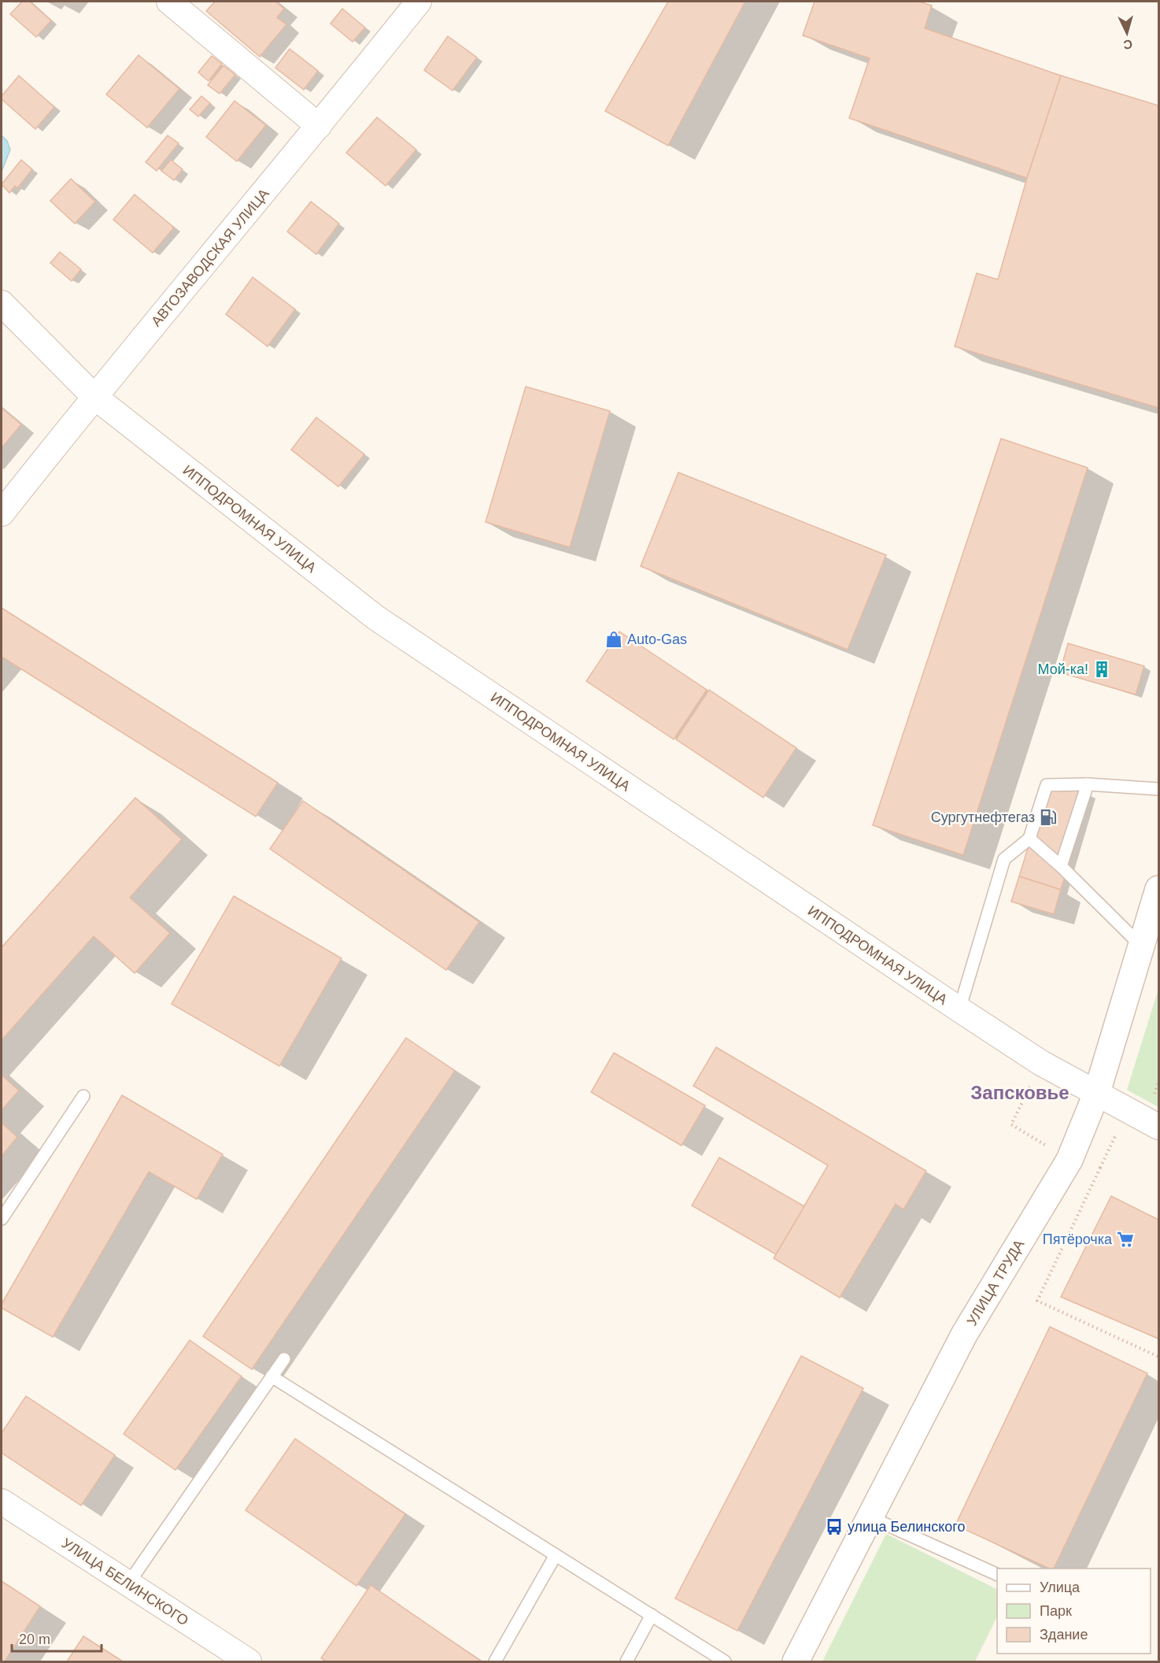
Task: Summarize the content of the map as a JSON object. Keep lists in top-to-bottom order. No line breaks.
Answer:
{"streets":{"main road":["УЛИЦА ТРУДА"],"street":["АВТОЗАВОДСКАЯ УЛИЦА","ИППОДРОМНАЯ УЛИЦА","УЛИЦА БЕЛИНСКОГО"]},"crossings":[["АВТОЗАВОДСКАЯ УЛИЦА","ИППОДРОМНАЯ УЛИЦА"],["ИППОДРОМНАЯ УЛИЦА","УЛИЦА ТРУДА"]],"districts":["Запсковье"],"places":{"shop":["Auto-Gas"],"building":["Мой-ка!"],"fuel station":["Сургутнефтегаз"],"supermarket":["Пятёрочка"],"bus stop":["улица Белинского"]},"legend":["Улица","Парк","Здание"],"scale_bar":"20 m","north":"bottom"}
